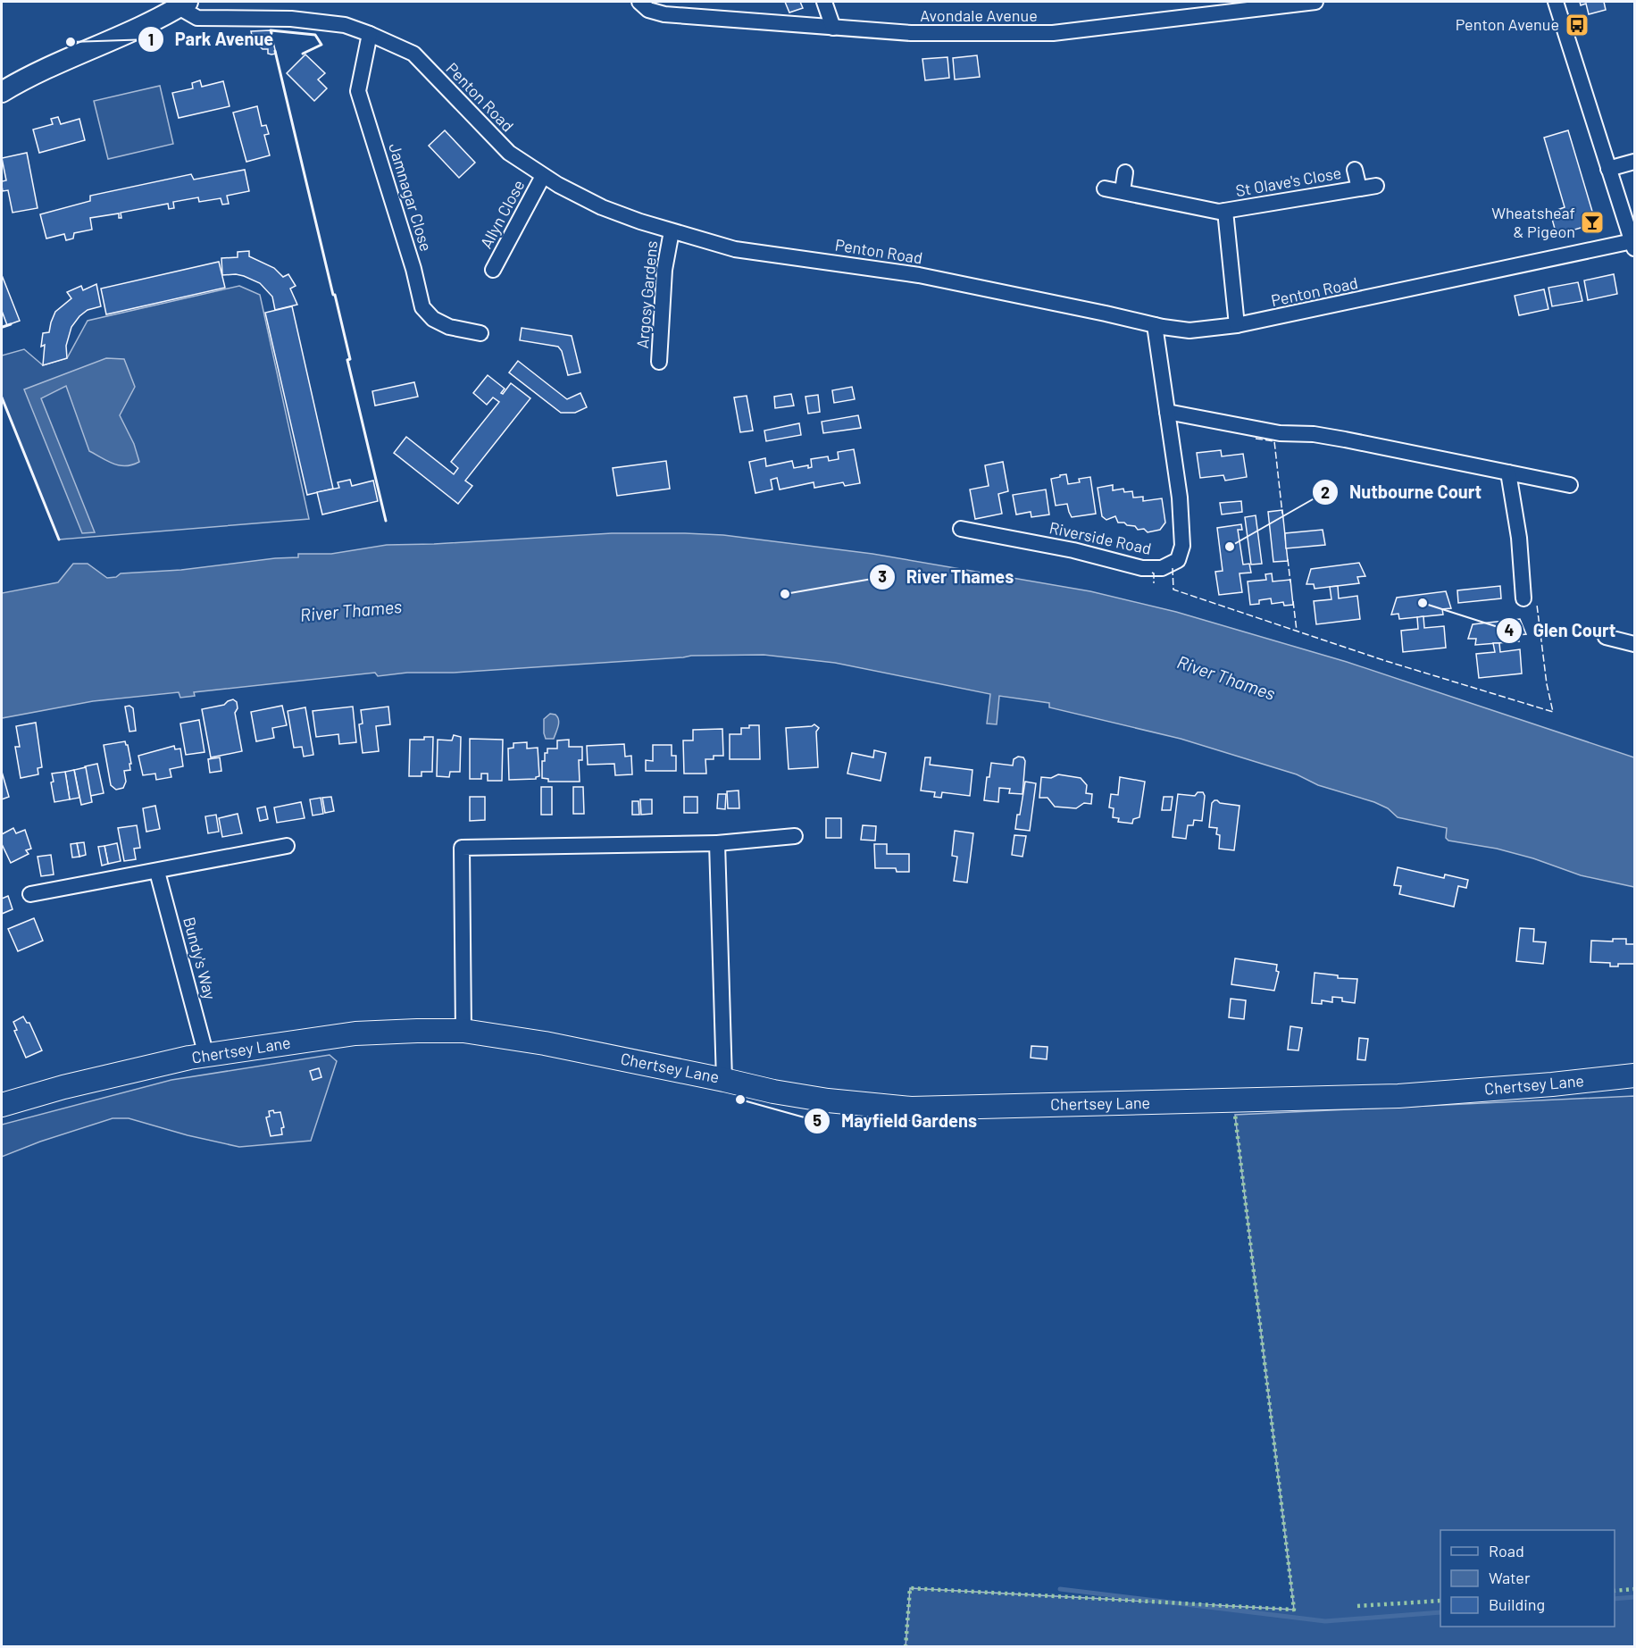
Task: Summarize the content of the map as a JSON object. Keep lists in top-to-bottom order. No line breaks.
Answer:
{"streets":{"main road":["Chertsey Lane"],"street":["Avondale Avenue","Penton Road","St Olave's Close","Jamnagar Close","Allyn Close","Argosy Gardens","Riverside Road","Bundy's Way"]},"crossings":[["Penton Road","St Olave's Close"],["Penton Road","Jamnagar Close"],["Penton Road","Allyn Close"],["Penton Road","Argosy Gardens"],["Penton Road","Riverside Road"],["Bundy's Way","Chertsey Lane"]],"water":["River Thames"],"places":{"bus stop":["Penton Avenue"],"other":["Park Avenue","Nutbourne Court","River Thames","Glen Court","Mayfield Gardens"],"bar":["Wheatsheaf & Pigeon"]},"legend":["Road","Water","Building"]}
